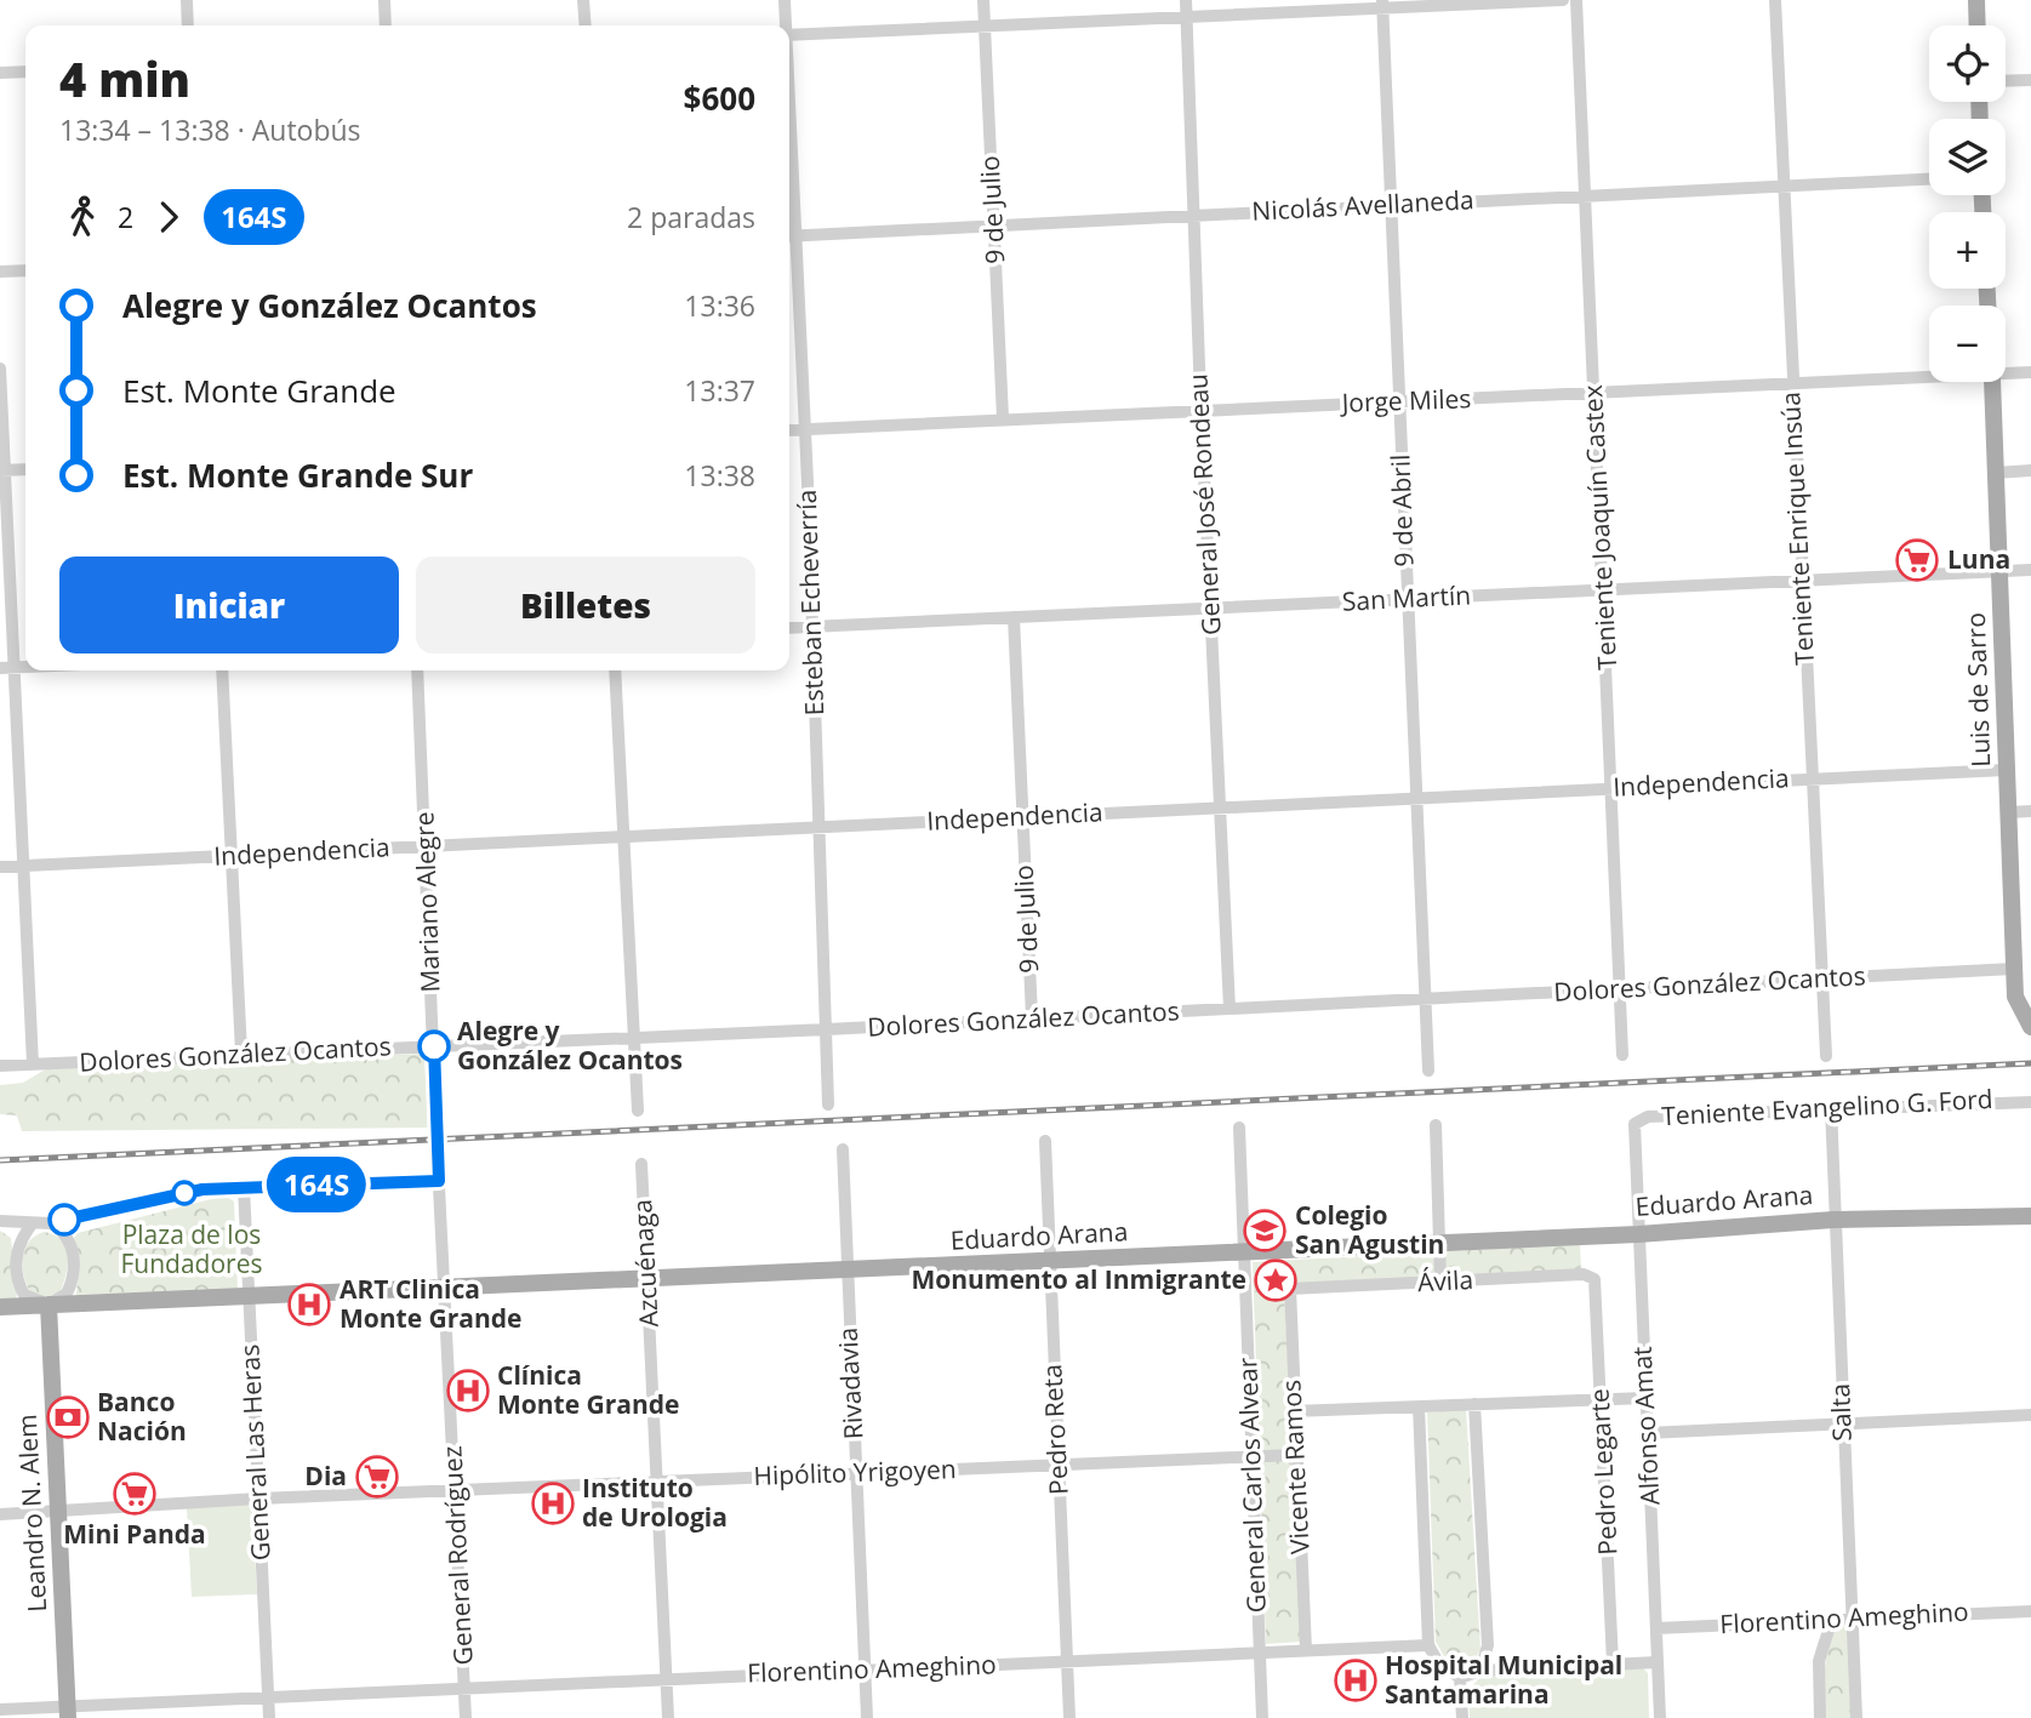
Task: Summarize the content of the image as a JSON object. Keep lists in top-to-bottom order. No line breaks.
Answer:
{"streets":{"main road":["Luis de Sarro","Eduardo Arana","Leandro N. Alem"],"street":["Nicolás Avellaneda","9 de Julio","Jorge Miles","General José Rondeau","9 de Abril","Teniente Joaquín Castex","Teniente Enrique Insúa","San Martín","Esteban Echeverría","Independencia","Mariano Alegre","Dolores González Ocantos","Teniente Evangelino G. Ford","Azcuénaga","Ávila","Rivadavia","Salta","Alfonso Amat","Pedro Reta","General Las Heras","Vicente Ramos","Pedro Legarte","Hipólito Yrigoyen","General Carlos Alvear","General Rodríguez","Florentino Ameghino"]},"crossings":[["Nicolás Avellaneda","9 de Julio"],["Nicolás Avellaneda","General José Rondeau"],["Nicolás Avellaneda","9 de Abril"],["Nicolás Avellaneda","Teniente Joaquín Castex"],["Nicolás Avellaneda","Teniente Enrique Insúa"],["Nicolás Avellaneda","Esteban Echeverría"],["9 de Julio","Jorge Miles"],["9 de Julio","San Martín"],["9 de Julio","Independencia"],["9 de Julio","Dolores González Ocantos"],["Jorge Miles","General José Rondeau"],["Jorge Miles","9 de Abril"],["Jorge Miles","Teniente Joaquín Castex"],["Jorge Miles","Teniente Enrique Insúa"],["Jorge Miles","Esteban Echeverría"],["General José Rondeau","San Martín"],["General José Rondeau","Independencia"],["General José Rondeau","Dolores González Ocantos"],["9 de Abril","San Martín"],["9 de Abril","Independencia"],["9 de Abril","Dolores González Ocantos"],["Teniente Joaquín Castex","San Martín"],["Teniente Joaquín Castex","Independencia"],["Teniente Joaquín Castex","Dolores González Ocantos"],["Teniente Enrique Insúa","San Martín"],["Teniente Enrique Insúa","Independencia"],["Teniente Enrique Insúa","Dolores González Ocantos"],["San Martín","Esteban Echeverría"],["San Martín","Luis de Sarro"],["Esteban Echeverría","Independencia"],["Esteban Echeverría","Dolores González Ocantos"],["Luis de Sarro","Independencia"],["Luis de Sarro","Dolores González Ocantos"],["Independencia","Mariano Alegre"],["Mariano Alegre","Dolores González Ocantos"],["Mariano Alegre","General Rodríguez"],["Teniente Evangelino G. Ford","Salta"],["Teniente Evangelino G. Ford","Alfonso Amat"],["Eduardo Arana","Azcuénaga"],["Eduardo Arana","Rivadavia"],["Eduardo Arana","Salta"],["Eduardo Arana","Alfonso Amat"],["Eduardo Arana","Pedro Reta"],["Eduardo Arana","General Las Heras"],["Eduardo Arana","General Carlos Alvear"],["Eduardo Arana","Leandro N. Alem"],["Eduardo Arana","General Rodríguez"],["Azcuénaga","Hipólito Yrigoyen"],["Azcuénaga","Florentino Ameghino"],["Ávila","Vicente Ramos"],["Ávila","Pedro Legarte"],["Rivadavia","Hipólito Yrigoyen"],["Rivadavia","Florentino Ameghino"],["Salta","Florentino Ameghino"],["Alfonso Amat","Florentino Ameghino"],["Pedro Reta","Hipólito Yrigoyen"],["Pedro Reta","Florentino Ameghino"],["General Las Heras","Hipólito Yrigoyen"],["General Las Heras","Florentino Ameghino"],["Vicente Ramos","Hipólito Yrigoyen"],["Vicente Ramos","Florentino Ameghino"],["Hipólito Yrigoyen","General Carlos Alvear"],["Hipólito Yrigoyen","Leandro N. Alem"],["Hipólito Yrigoyen","General Rodríguez"],["General Carlos Alvear","Florentino Ameghino"],["Leandro N. Alem","Florentino Ameghino"],["General Rodríguez","Florentino Ameghino"]],"parks":["Plaza de los Fundadores"],"places":{"supermarket":["Luna","Dia","Mini Panda"],"other":["Alegre y González Ocantos"],"school or university":["Colegio San Agustin"],"place":["Monumento al Inmigrante"],"hospital":["ART Clinica Monte Grande","Clínica Monte Grande","Instituto de Urologia","Hospital Municipal Santamarina"],"bank":["Banco Nación"]},"lines":["bus line 164S"],"page":{"on_map":"164S","map_buttons":["+","−"],"heading":["4 min","13:34 – 13:38 · Autobús","$600"],"legs":["2","164S","2 paradas"],"list":[{"name":"Alegre y González Ocantos","value":"13:36"},{"name":"Est. Monte Grande","value":"13:37"},{"name":"Est. Monte Grande Sur","value":"13:38"}],"buttons":["Iniciar","Billetes"]}}
